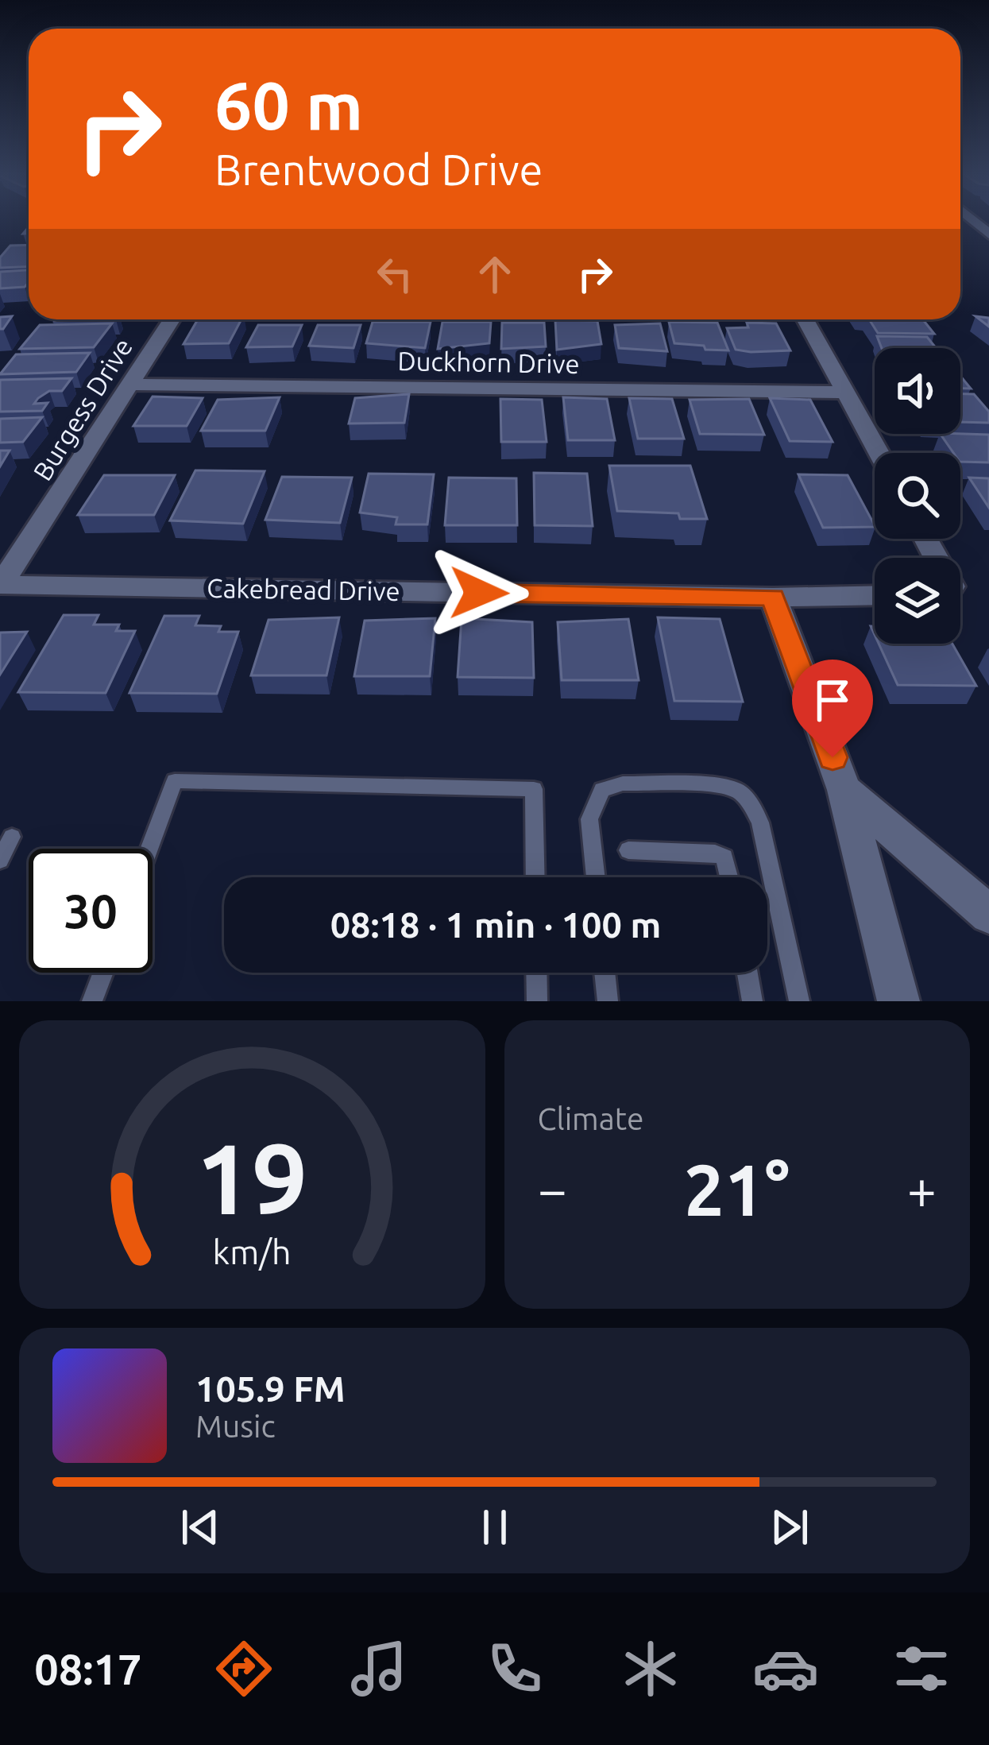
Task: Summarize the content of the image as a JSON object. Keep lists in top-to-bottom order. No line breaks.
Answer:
{"streets":{"street":["Duckhorn Drive","Burgess Drive","Cakebread Drive"]},"crossings":[["Duckhorn Drive","Burgess Drive"],["Burgess Drive","Cakebread Drive"]],"page":{"turn":["60 m","Brentwood Drive"],"limit":"30","trip":"08:18 · 1 min · 100 m","tile":"Climate","heat":["−","21°","+"],"song":["105.9 FM","Music"],"tabs":"08:17","gauge":["19","km/h"]}}
